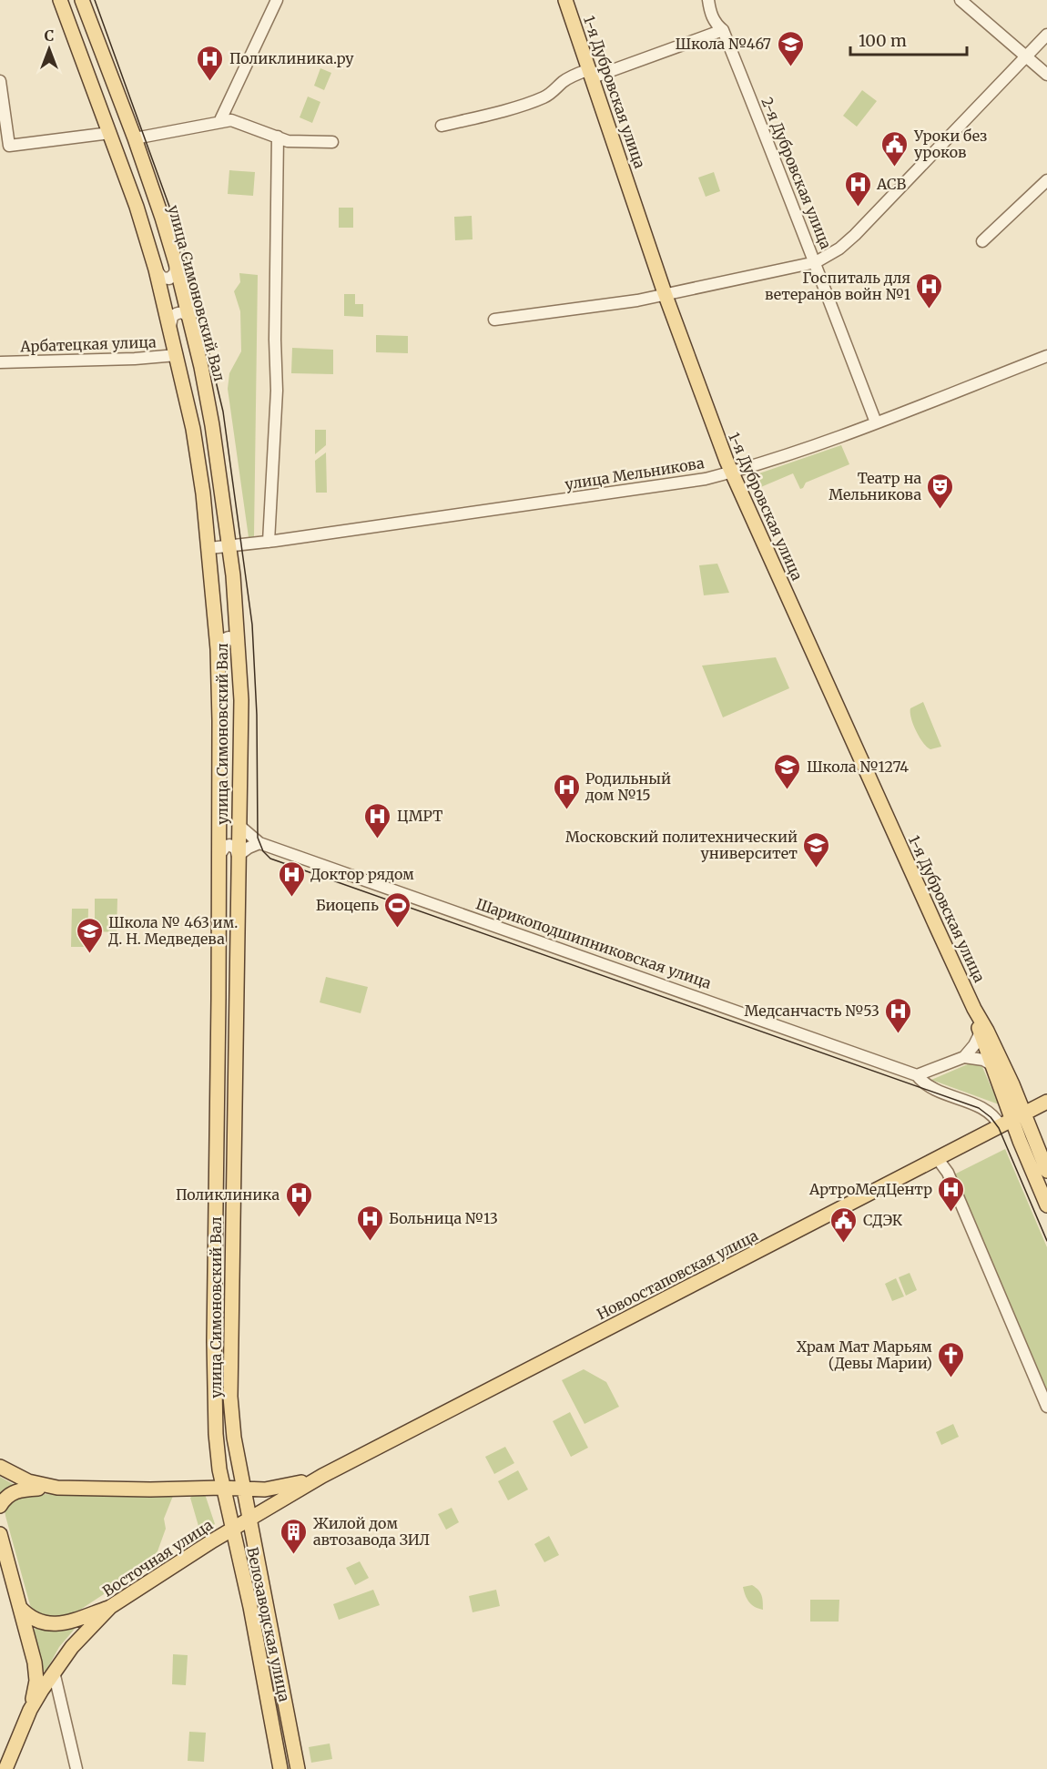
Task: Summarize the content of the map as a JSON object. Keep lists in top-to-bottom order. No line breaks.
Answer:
{"streets":{"main road":["1-я Дубровская улица","улица Симоновский Вал","Шарикоподшипниковская улица","Новоостаповская улица","Восточная улица","Велозаводская улица"],"street":["2-я Дубровская улица","Арбатецкая улица","улица Мельникова"]},"crossings":[["1-я Дубровская улица","улица Мельникова"],["1-я Дубровская улица","Шарикоподшипниковская улица"],["1-я Дубровская улица","Новоостаповская улица"],["2-я Дубровская улица","улица Мельникова"],["улица Симоновский Вал","Арбатецкая улица"],["улица Симоновский Вал","улица Мельникова"],["улица Симоновский Вал","Новоостаповская улица"],["улица Симоновский Вал","Велозаводская улица"],["Шарикоподшипниковская улица","Новоостаповская улица"],["Новоостаповская улица","Восточная улица"],["Новоостаповская улица","Велозаводская улица"],["Восточная улица","Велозаводская улица"]],"places":{"school or university":["Школа №467","Школа №1274","Московский политехнический университет","Школа № 463 им. Д. Н. Медведева"],"hospital":["Поликлиника.ру","АСВ","Госпиталь для ветеранов войн №1","Родильный дом №15","ЦМРТ","Доктор рядом","Медсанчасть №53","АртроМедЦентр","Поликлиника","Больница №13"],"public building":["Уроки без уроков","СДЭК"],"theatre":["Театр на Мельникова"],"sports":["Биоцепь"],"church":["Храм Мат Марьям (Девы Марии)"],"building":["Жилой дом автозавода ЗИЛ"]},"scale_bar":"100 m","north":"top"}
